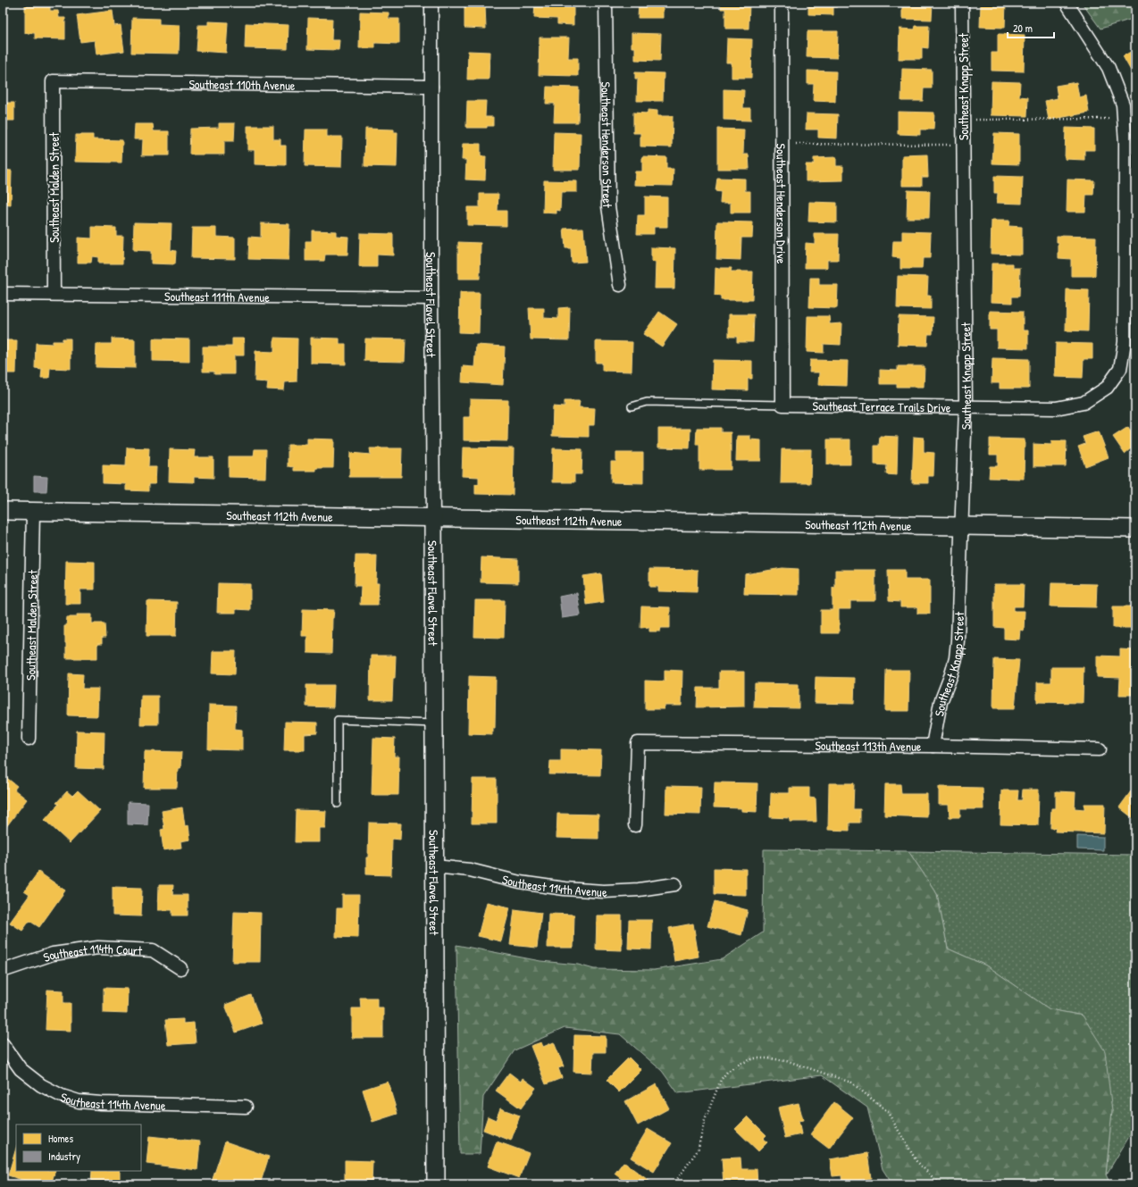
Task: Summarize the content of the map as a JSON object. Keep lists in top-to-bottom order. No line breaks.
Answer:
{"streets":{"main road":["Southeast Flavel Street","Southeast 112th Avenue"],"street":["Southeast 110th Avenue","Southeast Knapp Street","Southeast Henderson Street","Southeast Malden Street","Southeast Henderson Drive","Southeast 111th Avenue","Southeast Terrace Trails Drive","Southeast 113th Avenue","Southeast 114th Avenue","Southeast 114th Court"]},"crossings":[["Southeast 110th Avenue","Southeast Malden Street"],["Southeast 110th Avenue","Southeast Flavel Street"],["Southeast Knapp Street","Southeast Terrace Trails Drive"],["Southeast Knapp Street","Southeast 112th Avenue"],["Southeast Knapp Street","Southeast 113th Avenue"],["Southeast Malden Street","Southeast 111th Avenue"],["Southeast Malden Street","Southeast 112th Avenue"],["Southeast Henderson Drive","Southeast Terrace Trails Drive"],["Southeast 111th Avenue","Southeast Flavel Street"],["Southeast Flavel Street","Southeast 112th Avenue"],["Southeast Flavel Street","Southeast 114th Avenue"]],"legend":["Homes","Industry"],"scale_bar":"20 m"}
